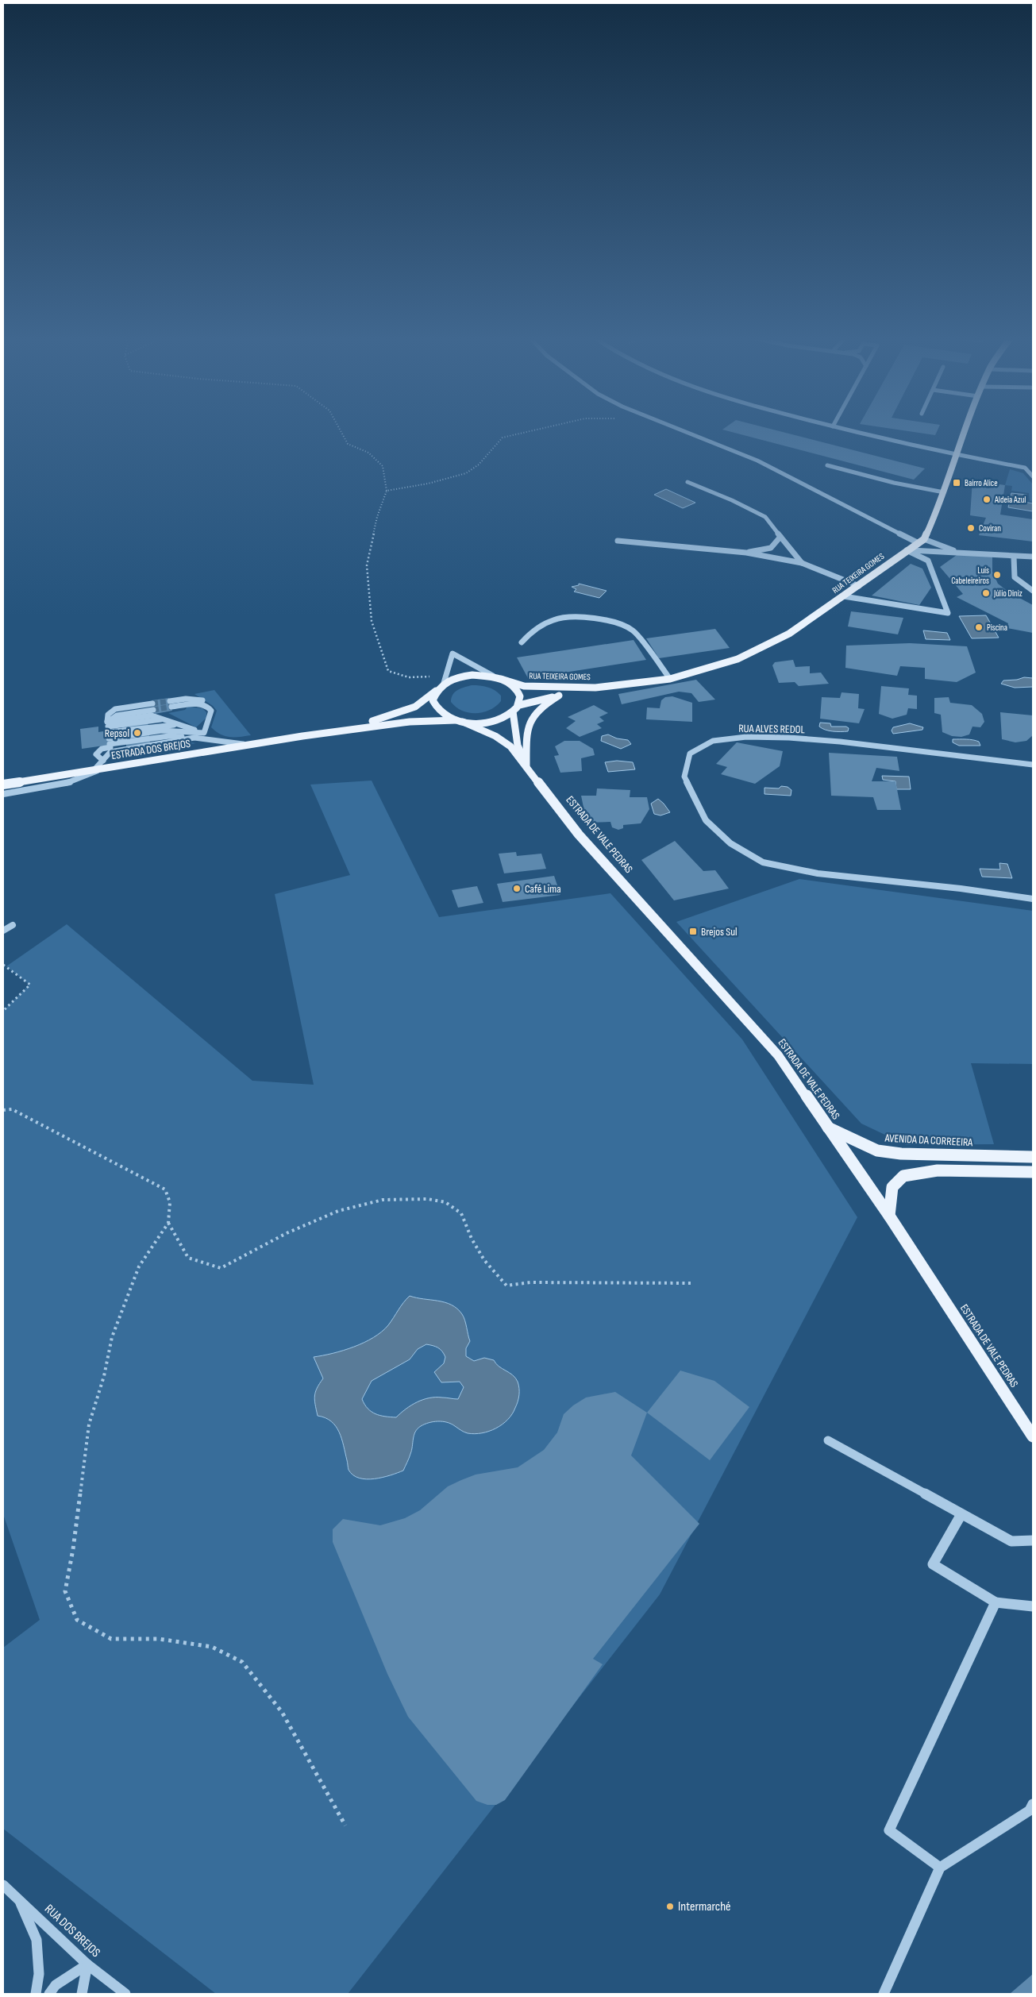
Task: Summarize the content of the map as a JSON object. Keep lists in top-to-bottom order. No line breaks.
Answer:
{"streets":{"main road":["RUA TEIXEIRA GOMES","ESTRADA DOS BREJOS","ESTRADA DE VALE PEDRAS","AVENIDA DA CORREEIRA"],"street":["RUA ALVES REDOL","RUA DOS BREJOS"]},"crossings":[["RUA TEIXEIRA GOMES","ESTRADA DOS BREJOS"],["ESTRADA DOS BREJOS","ESTRADA DE VALE PEDRAS"],["ESTRADA DE VALE PEDRAS","AVENIDA DA CORREEIRA"]],"places":{"transit":["Bairro Alice","Brejos Sul"],"other":["Aldeia Azul","Coviran","Luís Cabeleireiros","Júlio Diniz","Piscina","Repsol","Café Lima","Intermarché"]}}
